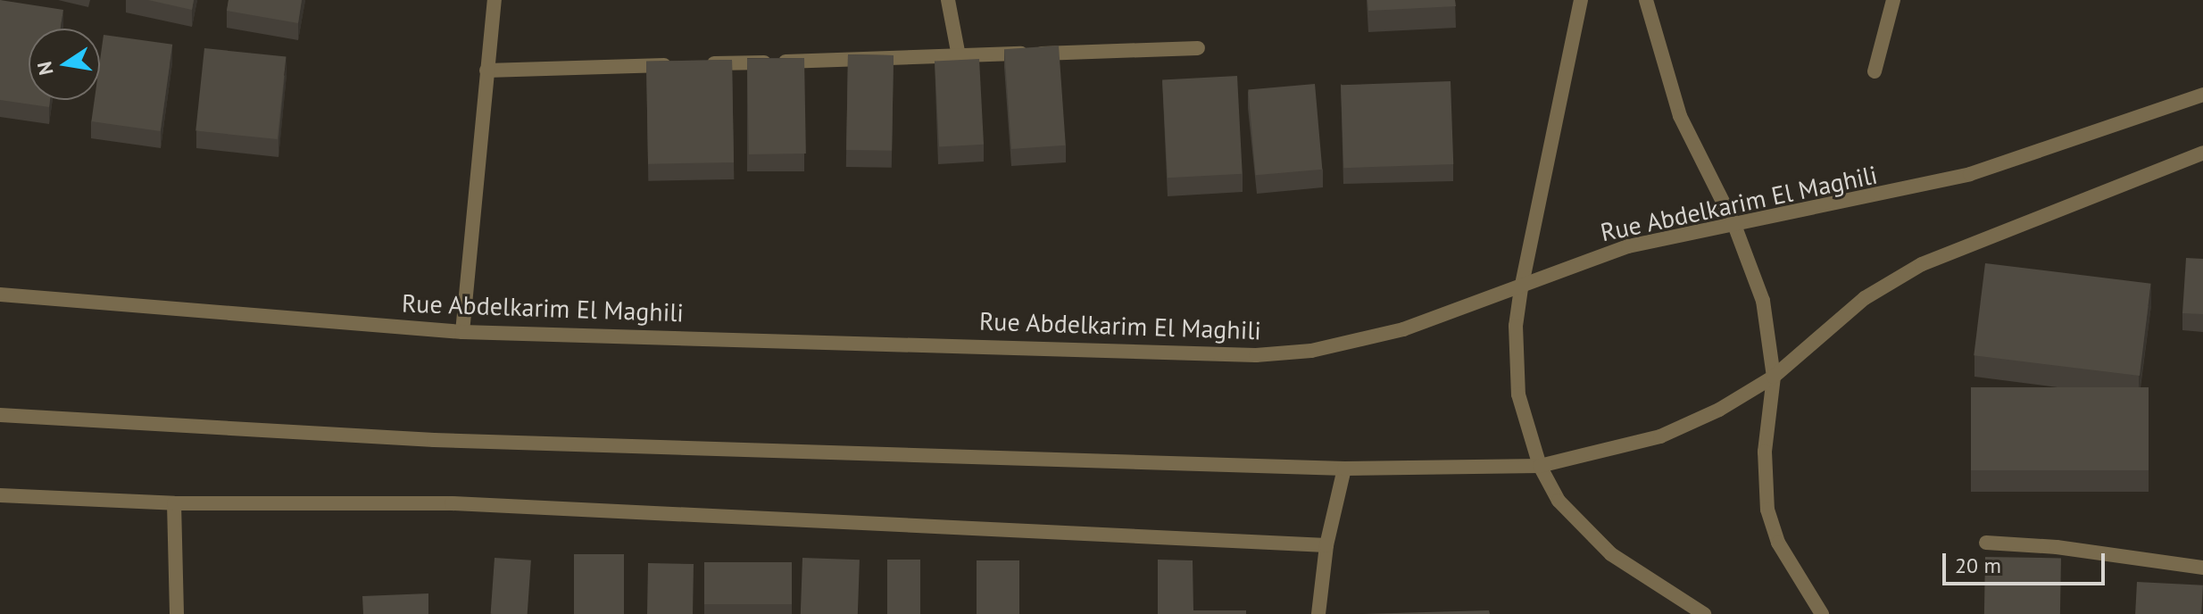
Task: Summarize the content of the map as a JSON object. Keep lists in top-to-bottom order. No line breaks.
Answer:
{"streets":{"street":["Rue Abdelkarim El Maghili"]},"scale_bar":"20 m","north":"left"}
